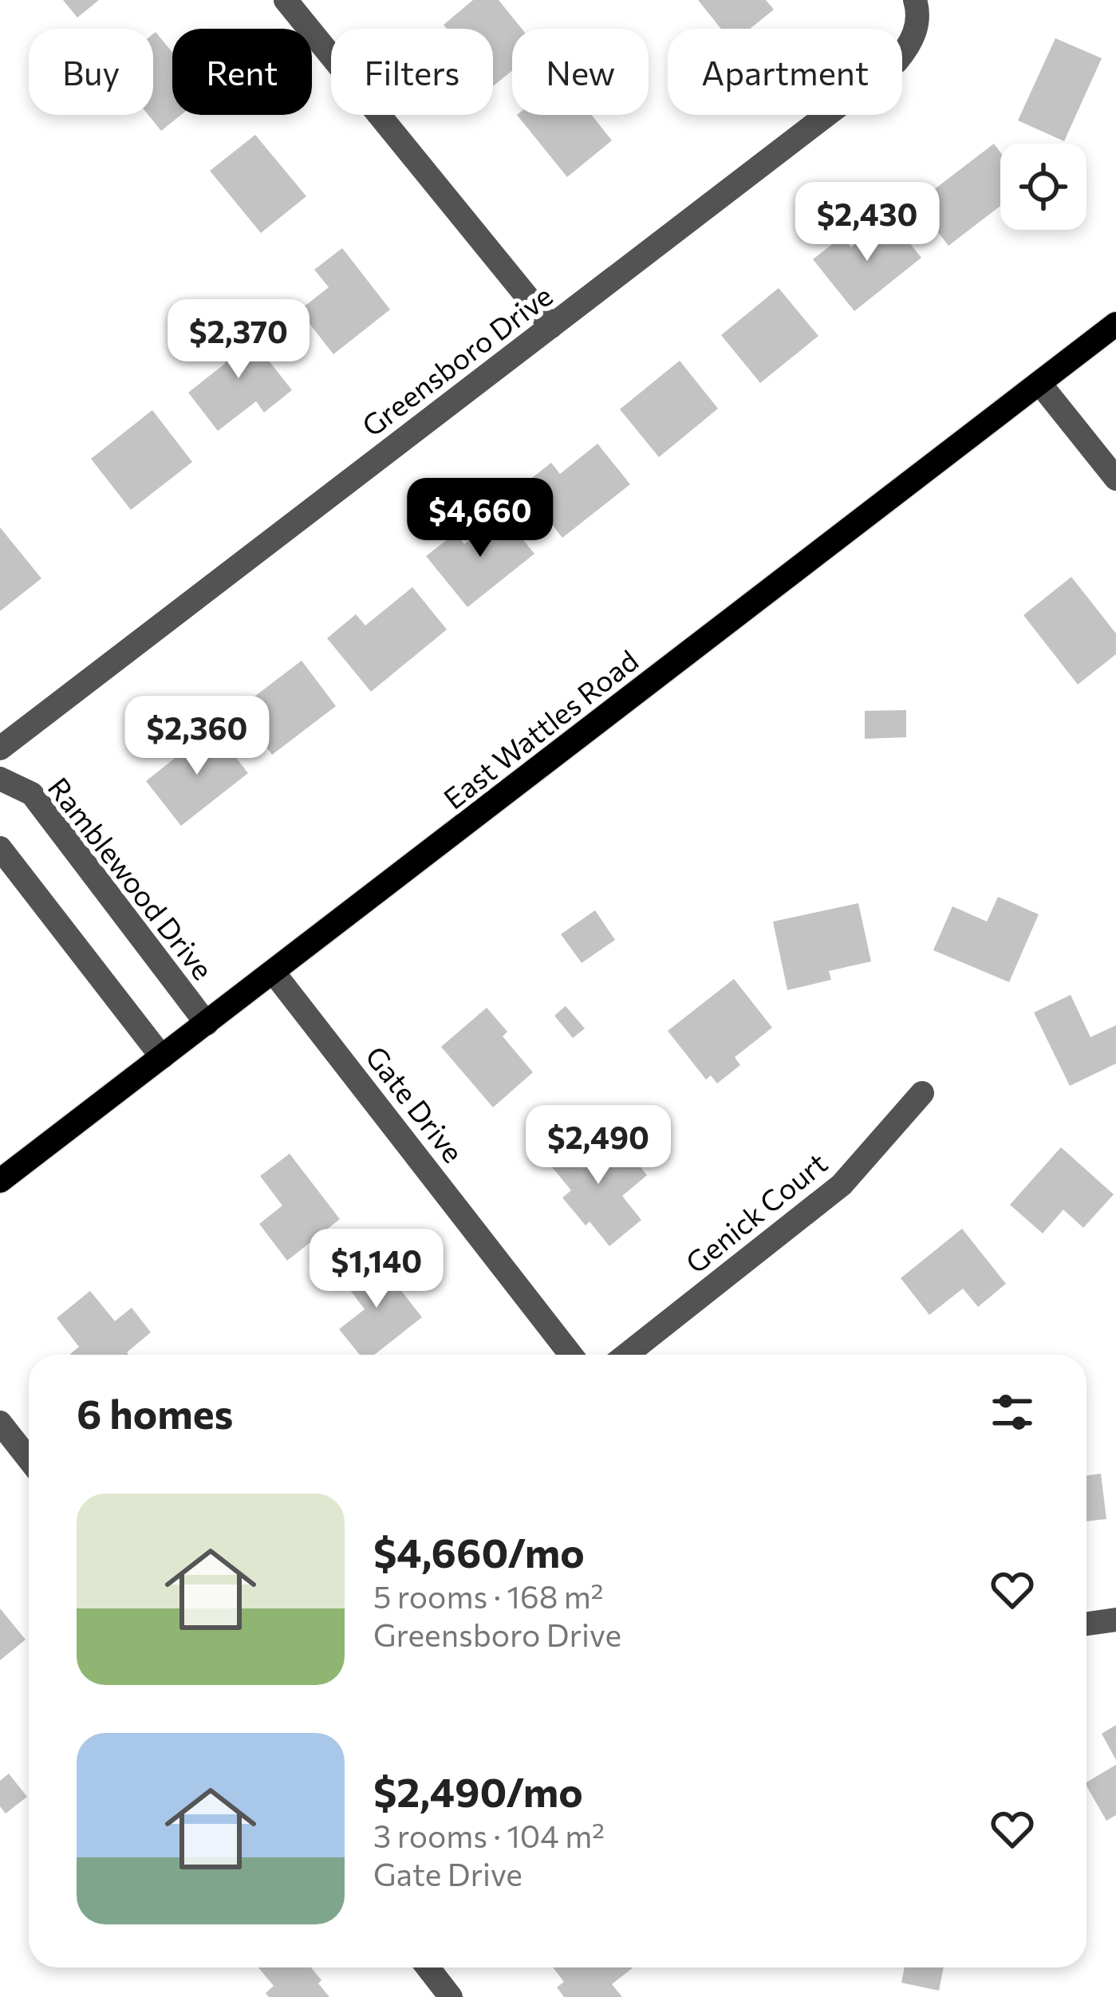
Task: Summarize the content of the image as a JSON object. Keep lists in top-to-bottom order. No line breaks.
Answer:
{"streets":{"main road":["East Wattles Road"],"street":["Greensboro Drive","Ramblewood Drive","Gate Drive","Genick Court"]},"crossings":[["East Wattles Road","Ramblewood Drive"],["East Wattles Road","Gate Drive"]],"page":{"chip":["Buy","Rent","Filters","New","Apartment"],"price":["$2,430","$2,370","$4,660","$2,360","$2,490","$1,140"],"heading":"6 homes","list":[{"name":"$4,660/mo","note":"5 rooms · 168 m² · Greensboro Drive"},{"name":"$2,490/mo","note":"3 rooms · 104 m² · Gate Drive"}]}}
